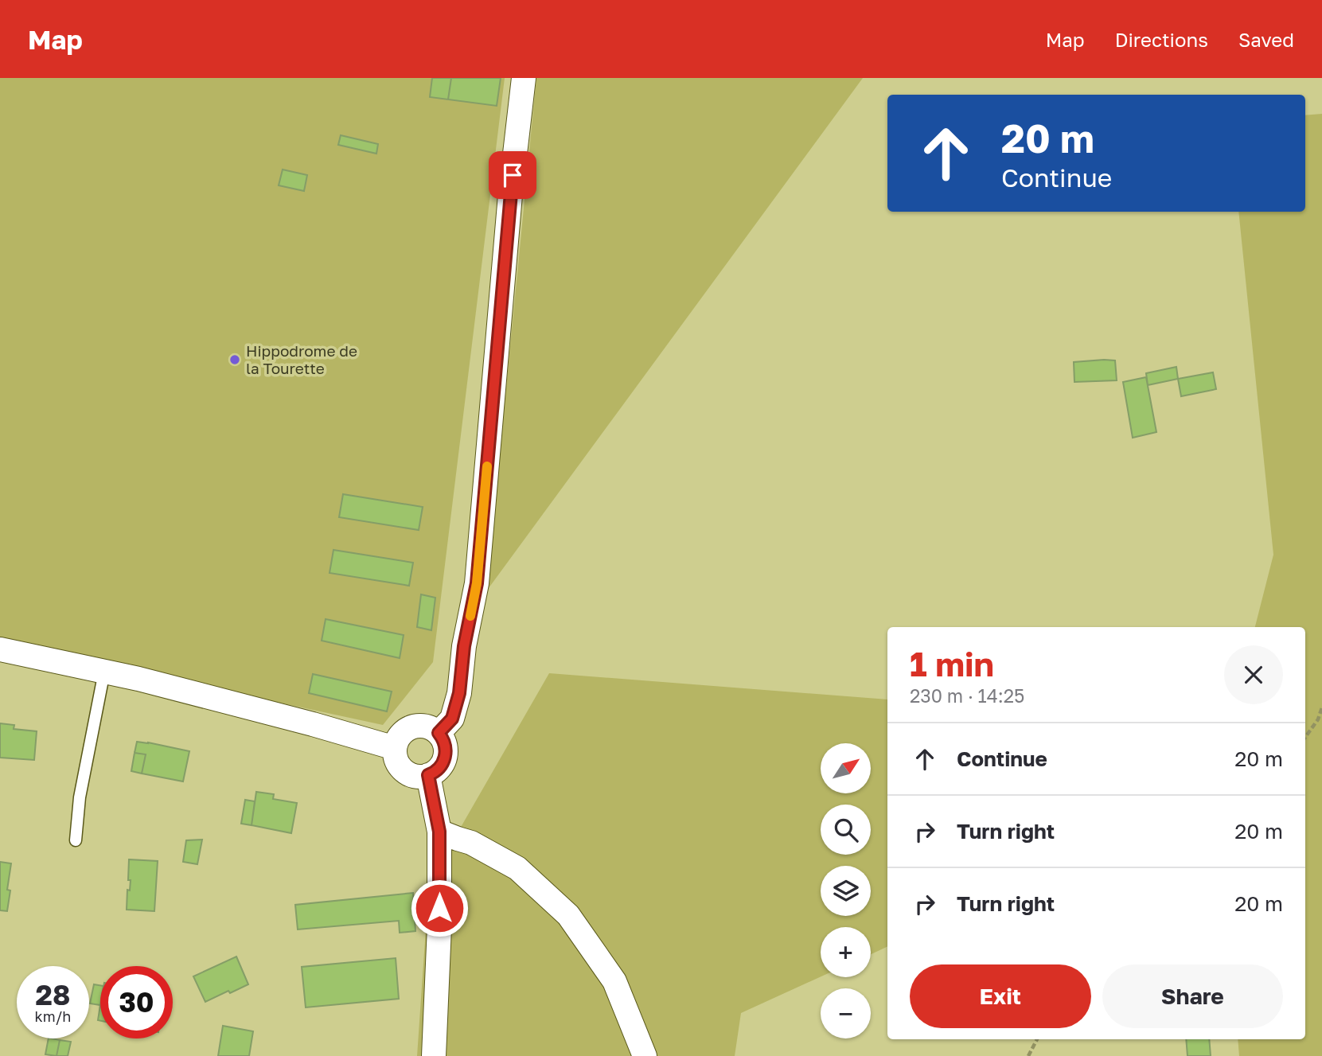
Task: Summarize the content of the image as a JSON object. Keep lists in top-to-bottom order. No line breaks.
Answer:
{"places":["Hippodrome de la Tourette"],"north":"top right","page":{"header":"Map","nav":["Map","Directions","Saved"],"turn":["20 m","Continue"],"heading":["1 min","230 m · 14:25"],"list":[{"name":"Continue","value":"20 m"},{"name":"Turn right","value":"20 m"},{"name":"Turn right","value":"20 m"}],"map_buttons":["+","−"],"buttons":["Exit","Share"],"speed":"28 km/h","limit":"30"}}
